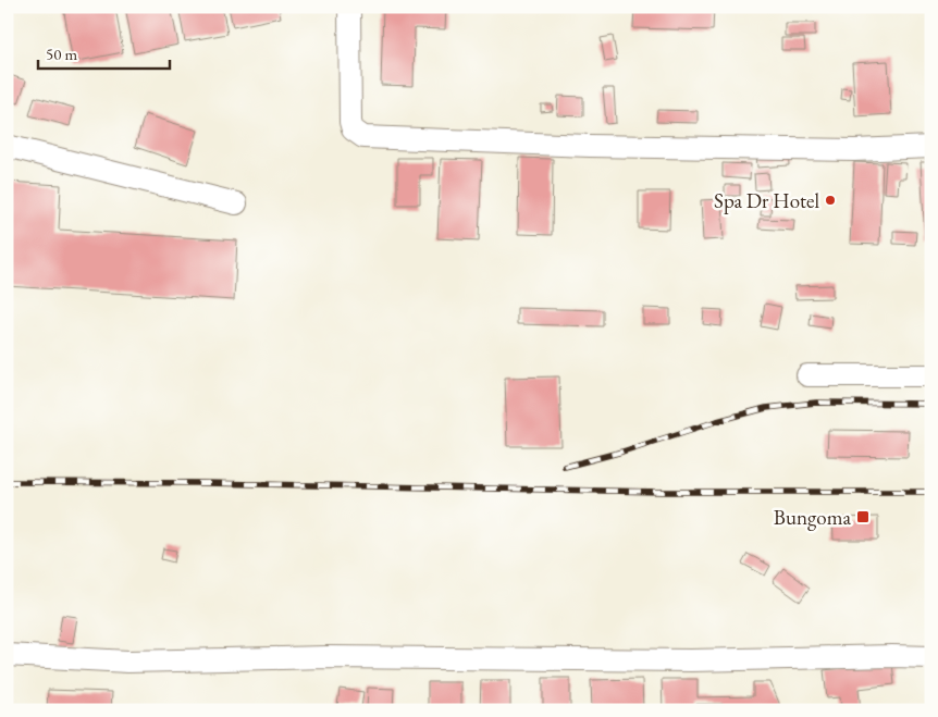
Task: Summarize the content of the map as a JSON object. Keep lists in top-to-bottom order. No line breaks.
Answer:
{"places":{"other":["Spa Dr Hotel"],"transit":["Bungoma"]},"scale_bar":"50 m"}
